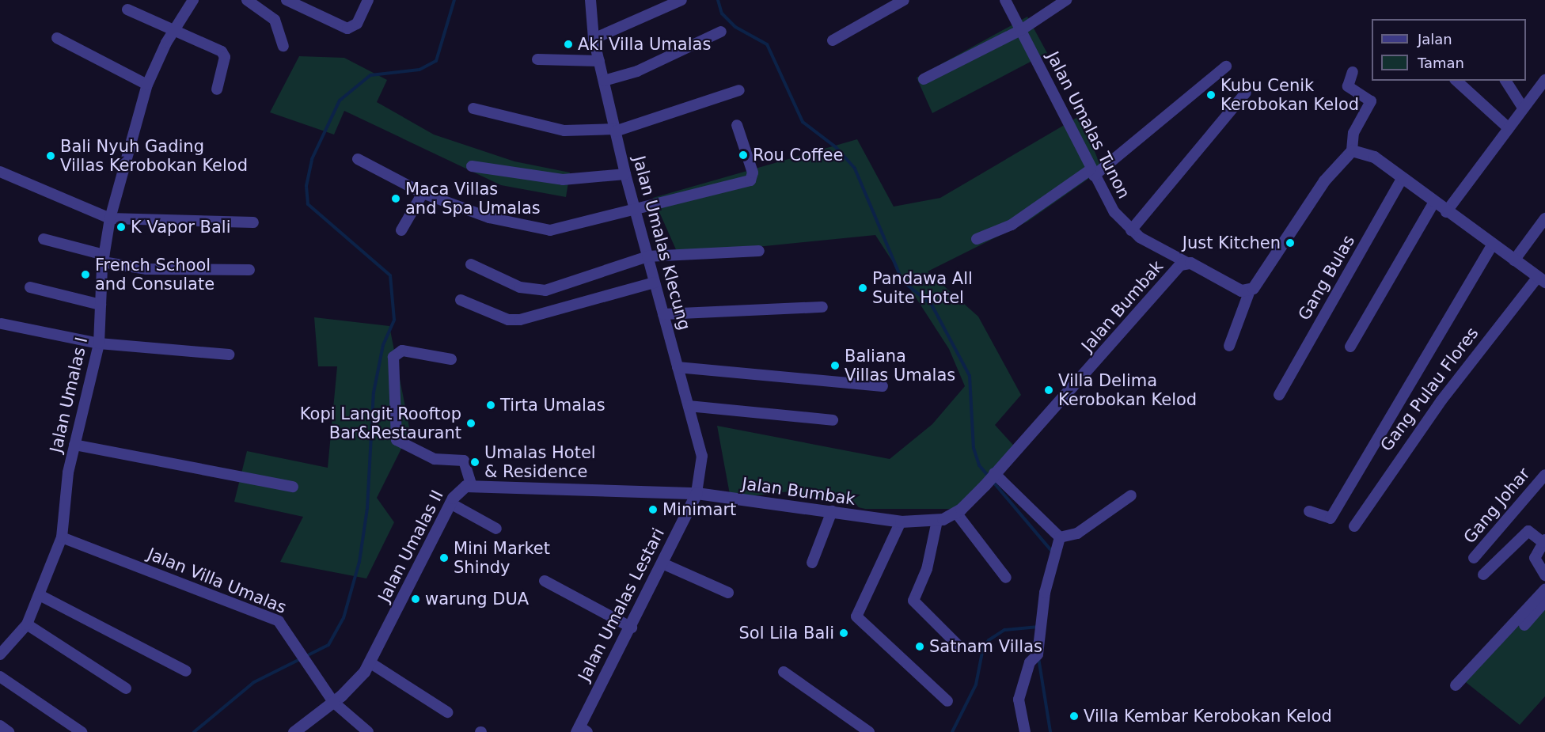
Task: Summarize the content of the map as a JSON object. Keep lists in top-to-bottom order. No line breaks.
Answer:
{"streets":{"street":["Jalan Umalas Tunon","Jalan Umalas Klecung","Gang Bulas","Jalan Bumbak","Gang Pulau Flores","Jalan Umalas I","Gang Johar","Jalan Umalas II","Jalan Villa Umalas","Jalan Umalas Lestari"]},"crossings":[["Jalan Umalas Tunon","Jalan Bumbak"],["Jalan Umalas Klecung","Jalan Bumbak"],["Jalan Umalas Klecung","Jalan Umalas Lestari"],["Jalan Bumbak","Jalan Umalas Lestari"],["Jalan Umalas I","Jalan Villa Umalas"],["Jalan Umalas II","Jalan Villa Umalas"]],"places":["Aki Villa Umalas","Kubu Cenik Kerobokan Kelod","Rou Coffee","Bali Nyuh Gading Villas Kerobokan Kelod","Maca Villas and Spa Umalas","K Vapor Bali","Just Kitchen","French School and Consulate","Pandawa All Suite Hotel","Baliana Villas Umalas","Villa Delima Kerobokan Kelod","Tirta Umalas","Kopi Langit Rooftop Bar&Restaurant","Umalas Hotel & Residence","Minimart","Mini Market Shindy","warung DUA","Sol Lila Bali","Satnam Villas","Villa Kembar Kerobokan Kelod"],"legend":["Jalan","Taman"]}
